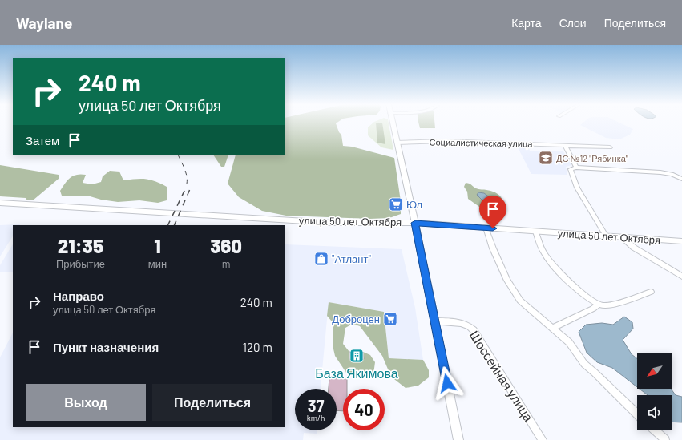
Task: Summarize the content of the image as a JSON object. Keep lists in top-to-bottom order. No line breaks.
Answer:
{"streets":{"main road":["улица 50 лет Октября"],"street":["Социалистическая улица","Шоссейная улица"]},"places":{"school or university":["ДС №12 \"Рябинка\""],"supermarket":["Юл","Доброцен"],"shop":["\"Атлант\""],"building":["База Якимова"]},"north":"bottom left","page":{"header":"Waylane","nav":["Карта","Слои","Поделиться"],"turn":["240 m","улица 50 лет Октября"],"then":"Затем","eta":["21:35","Прибытие","1","мин","360","m"],"list":[{"name":"Направо","note":"улица 50 лет Октября","value":"240 m"},{"name":"Пункт назначения","value":"120 m"}],"buttons":["Выход","Поделиться"],"speed":"37 km/h","limit":"40"}}
